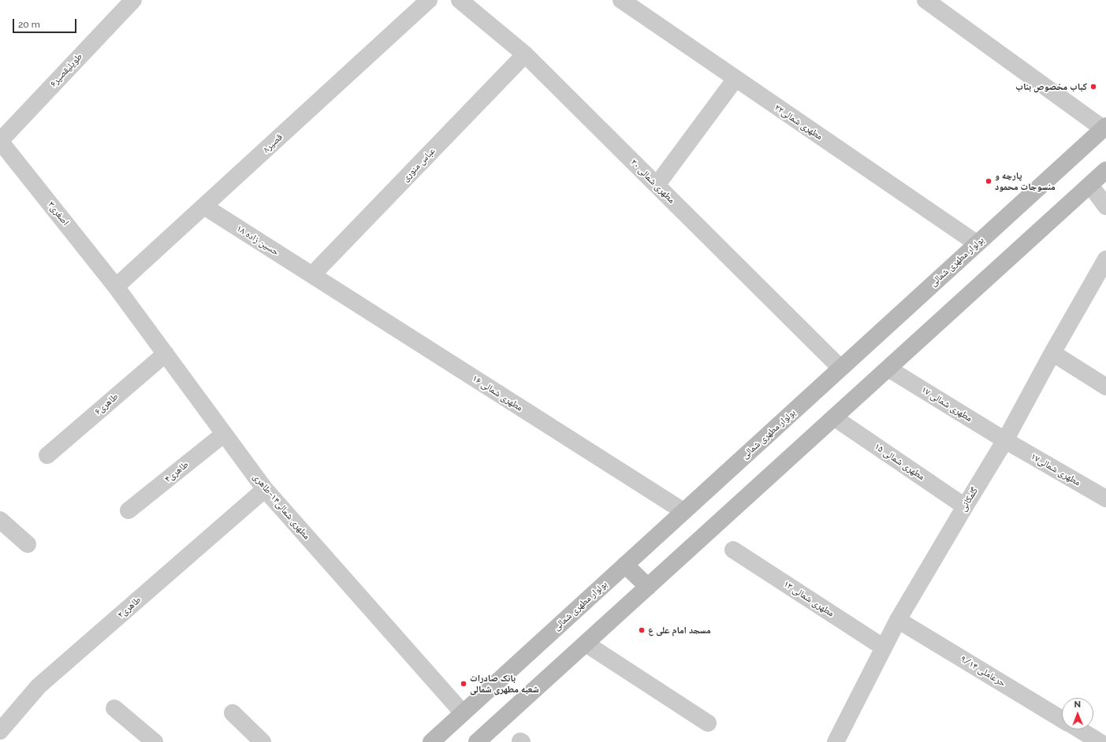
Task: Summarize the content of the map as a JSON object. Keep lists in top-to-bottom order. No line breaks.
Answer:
{"streets":{"main road":["بولوار مطهری شمالی"],"street":["طویلیقصیر۶","مطهری شمالی۲۲","قصیر۸","عباس منوری","مطهری شمالی ۲۰","اصغری۳","حسین زاده ۱۸","مطهری شمالی ۱۶","طاهری۶","مطهری شمالی ۱۷","مطهری شمالی ۱۵","مطهری شمالی۱۷","طاهری۴","گلمکانی","مطهری شمالی۱۴-طاهری","مطهری شمالی ۱۳","طاهری۲","حرعاملی ۹/۱۴"]},"crossings":[["طویلیقصیر۶","اصغری۳"],["مطهری شمالی۲۲","بولوار مطهری شمالی"],["قصیر۸","اصغری۳"],["قصیر۸","حسین زاده ۱۸"],["قصیر۸","مطهری شمالی۱۴-طاهری"],["عباس منوری","مطهری شمالی ۲۰"],["عباس منوری","حسین زاده ۱۸"],["عباس منوری","مطهری شمالی ۱۶"],["مطهری شمالی ۲۰","بولوار مطهری شمالی"],["اصغری۳","مطهری شمالی۱۴-طاهری"],["حسین زاده ۱۸","مطهری شمالی ۱۶"],["بولوار مطهری شمالی","مطهری شمالی ۱۶"],["بولوار مطهری شمالی","مطهری شمالی۱۴-طاهری"],["طاهری۶","مطهری شمالی۱۴-طاهری"],["مطهری شمالی ۱۷","مطهری شمالی۱۷"],["مطهری شمالی ۱۷","گلمکانی"],["مطهری شمالی ۱۵","گلمکانی"],["مطهری شمالی۱۷","گلمکانی"],["طاهری۴","مطهری شمالی۱۴-طاهری"],["گلمکانی","مطهری شمالی ۱۳"],["گلمکانی","حرعاملی ۹/۱۴"],["مطهری شمالی۱۴-طاهری","طاهری۲"]],"places":["كباب مخصوص بناب","پارچه و منسوجات محمود","مسجد امام علی ع","بانک صادرات شعبه مطهری شمالی"],"scale_bar":"20 m","north":"top"}
